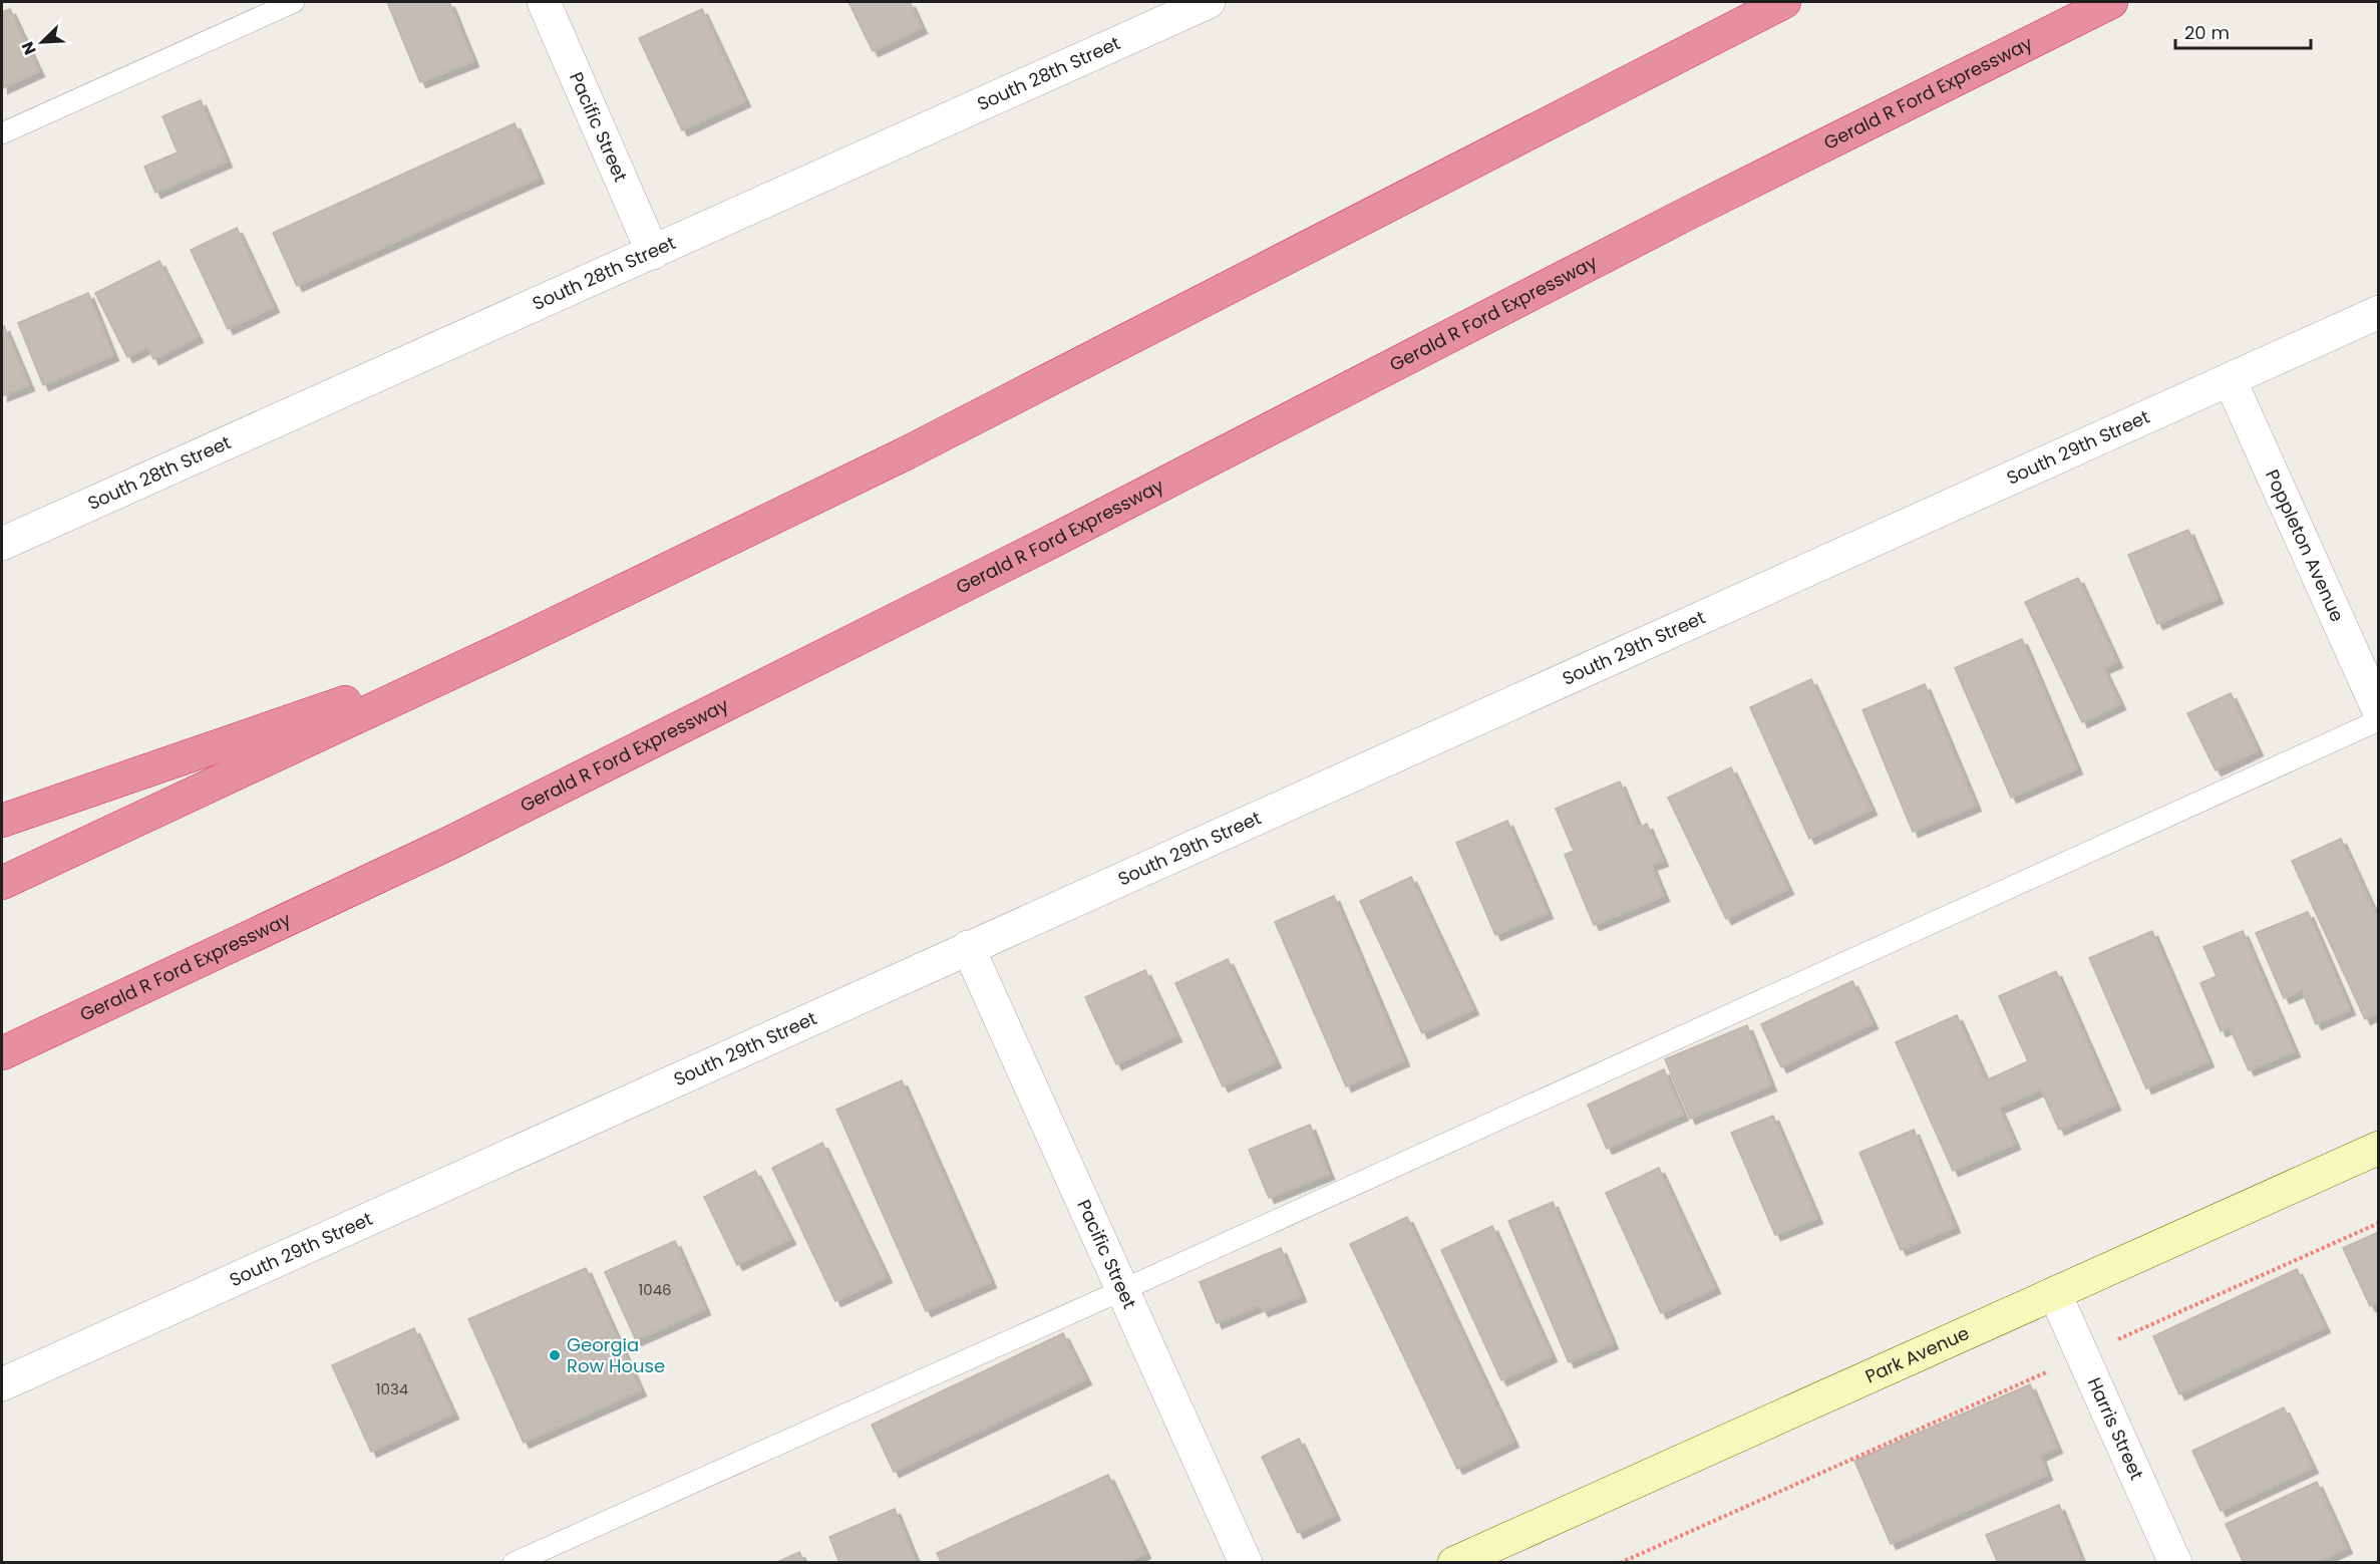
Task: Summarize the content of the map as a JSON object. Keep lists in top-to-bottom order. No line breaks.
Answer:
{"streets":{"highway":["Gerald R Ford Expressway"],"street":["South 28th Street","Pacific Street","South 29th Street","Poppleton Avenue","Park Avenue","Harris Street"]},"crossings":[["South 28th Street","Pacific Street"],["Pacific Street","South 29th Street"],["South 29th Street","Poppleton Avenue"],["Park Avenue","Harris Street"]],"places":["Georgia Row House"],"house_numbers":["1046","1034"],"scale_bar":"20 m","north":"bottom left"}
